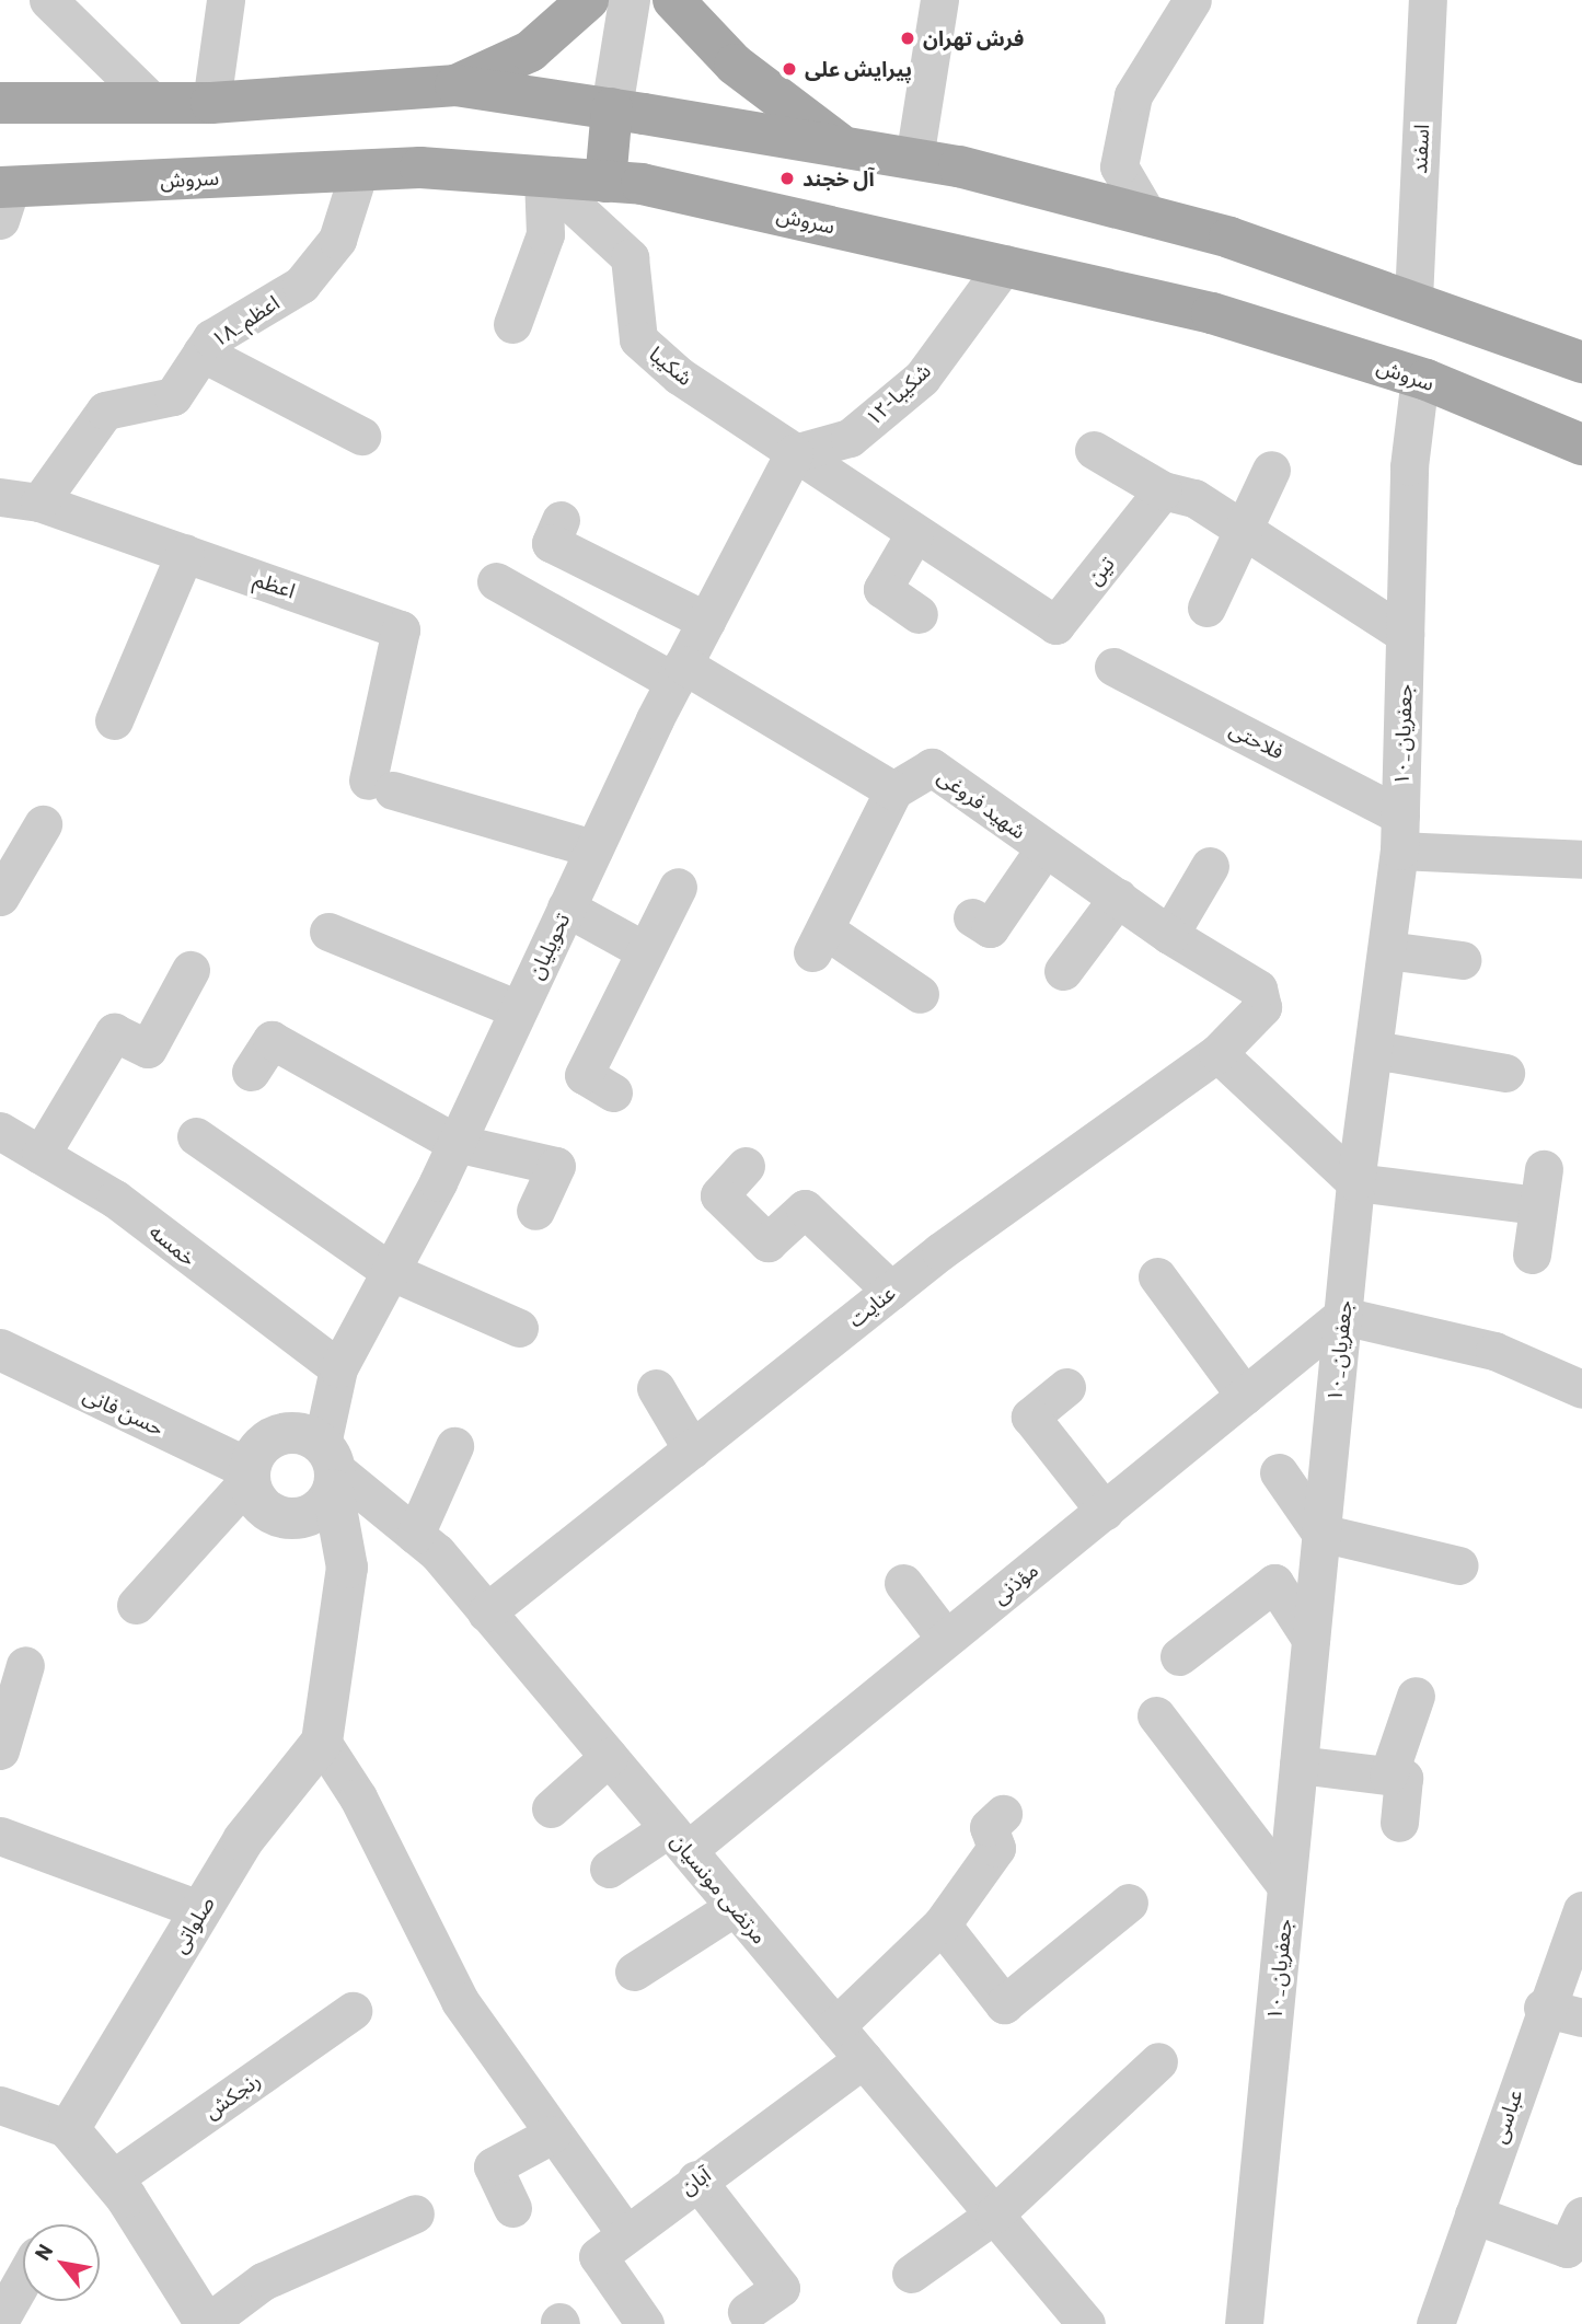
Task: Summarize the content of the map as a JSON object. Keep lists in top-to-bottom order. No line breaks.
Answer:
{"streets":{"main road":["سروش"],"street":["اسفند","۱۸_اعظم","شکیبا","۱۲-شکیبا","تین","اعظم","۱۰_جعفریان","فلاحتی","شهید فروغی","تحویلیان","خمسه","عنایت","حسن فانی","مؤذنی","مرتضی مونسیان","صلواتی","رنجکش","عباسی","آبان"]},"crossings":[["سروش","۱۸_اعظم"],["سروش","شکیبا"],["سروش","۱۲-شکیبا"],["سروش","۱۰_جعفریان"],["۱۸_اعظم","اعظم"],["شکیبا","۱۲-شکیبا"],["شکیبا","تین"],["شکیبا","تحویلیان"],["۱۲-شکیبا","تین"],["۱۲-شکیبا","تحویلیان"],["تین","تحویلیان"],["اعظم","تحویلیان"],["۱۰_جعفریان","فلاحتی"],["۱۰_جعفریان","مؤذنی"],["شهید فروغی","عنایت"],["تحویلیان","خمسه"],["تحویلیان","حسن فانی"],["تحویلیان","مرتضی مونسیان"],["عنایت","مرتضی مونسیان"],["حسن فانی","مرتضی مونسیان"],["مؤذنی","مرتضی مونسیان"],["مرتضی مونسیان","آبان"]],"places":["فرش تهران","پیرایش علی","آل خجند"],"north":"top left"}
